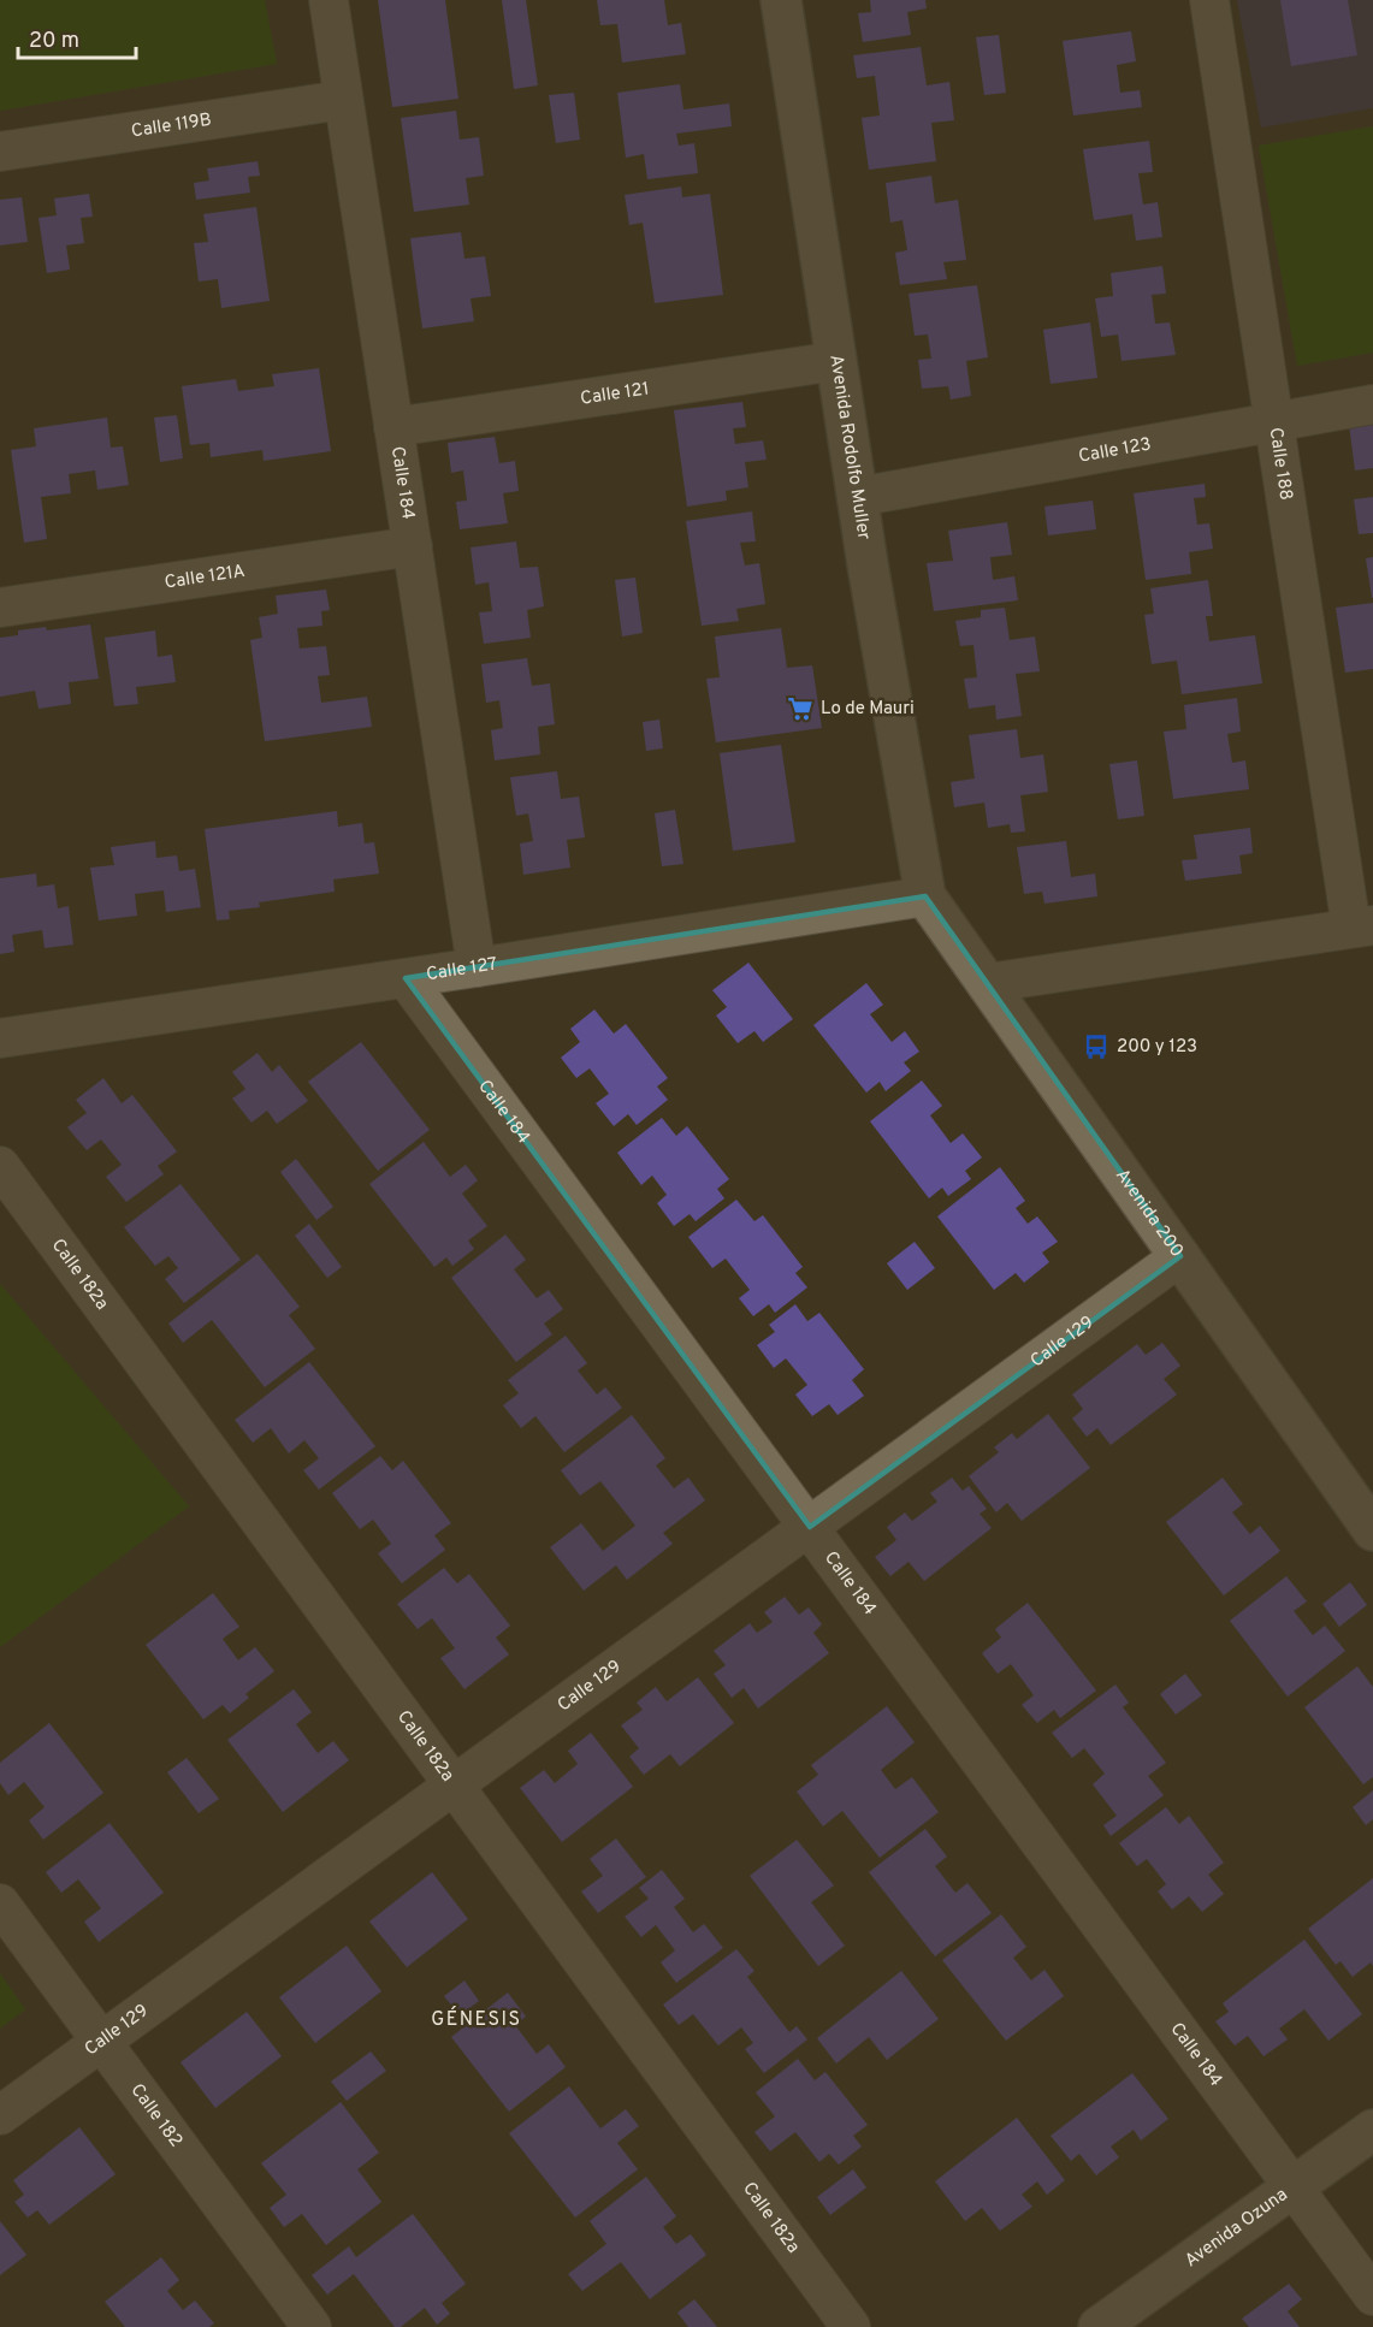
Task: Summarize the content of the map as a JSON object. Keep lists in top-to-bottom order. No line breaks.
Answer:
{"streets":{"main road":["Avenida Rodolfo Muller","Avenida 200","Avenida Ozuna"],"street":["Calle 119B","Calle 121","Calle 123","Calle 188","Calle 184","Calle 121A","Calle 127","Calle 182a","Calle 129","Calle 182"]},"crossings":[["Calle 119B","Calle 184"],["Calle 121","Avenida Rodolfo Muller"],["Calle 121","Calle 184"],["Avenida Rodolfo Muller","Calle 123"],["Avenida Rodolfo Muller","Calle 127"],["Avenida Rodolfo Muller","Avenida 200"],["Calle 123","Calle 188"],["Calle 184","Calle 121A"],["Calle 184","Calle 127"],["Calle 184","Calle 129"],["Calle 184","Avenida Ozuna"],["Calle 127","Avenida 200"],["Avenida 200","Calle 129"],["Calle 182a","Calle 129"],["Calle 129","Calle 182"]],"districts":["GÉNESIS"],"places":{"supermarket":["Lo de Mauri"],"bus stop":["200 y 123"]},"scale_bar":"20 m"}
